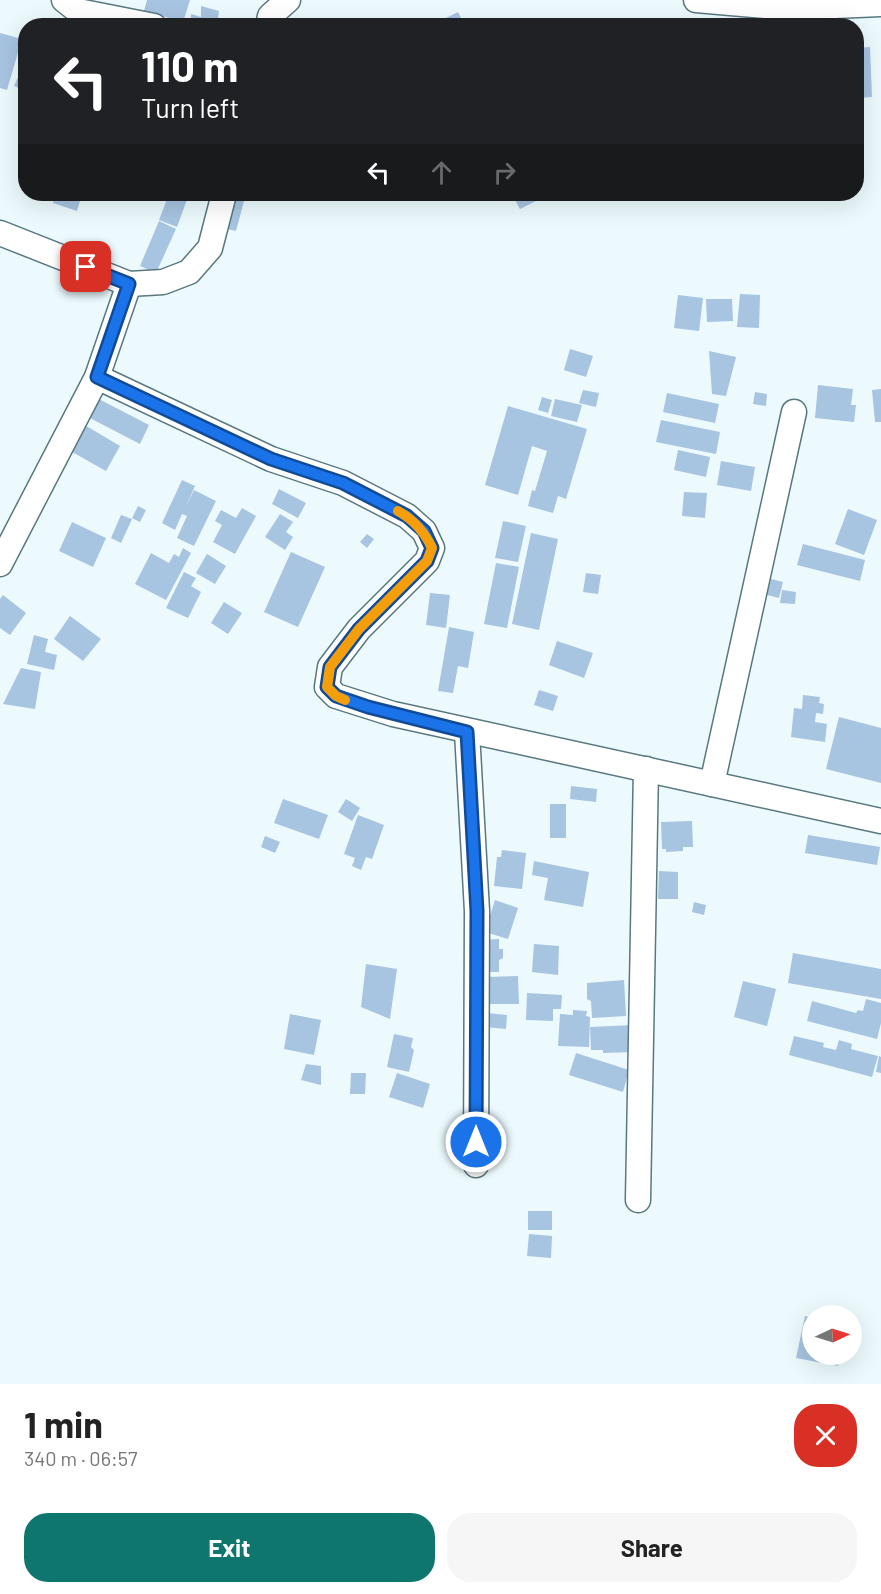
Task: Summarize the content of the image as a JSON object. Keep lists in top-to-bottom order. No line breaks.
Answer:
{"north":"right","page":{"turn":["110 m","Turn left"],"heading":["1 min","340 m · 06:57"],"buttons":["Exit","Share"]}}
